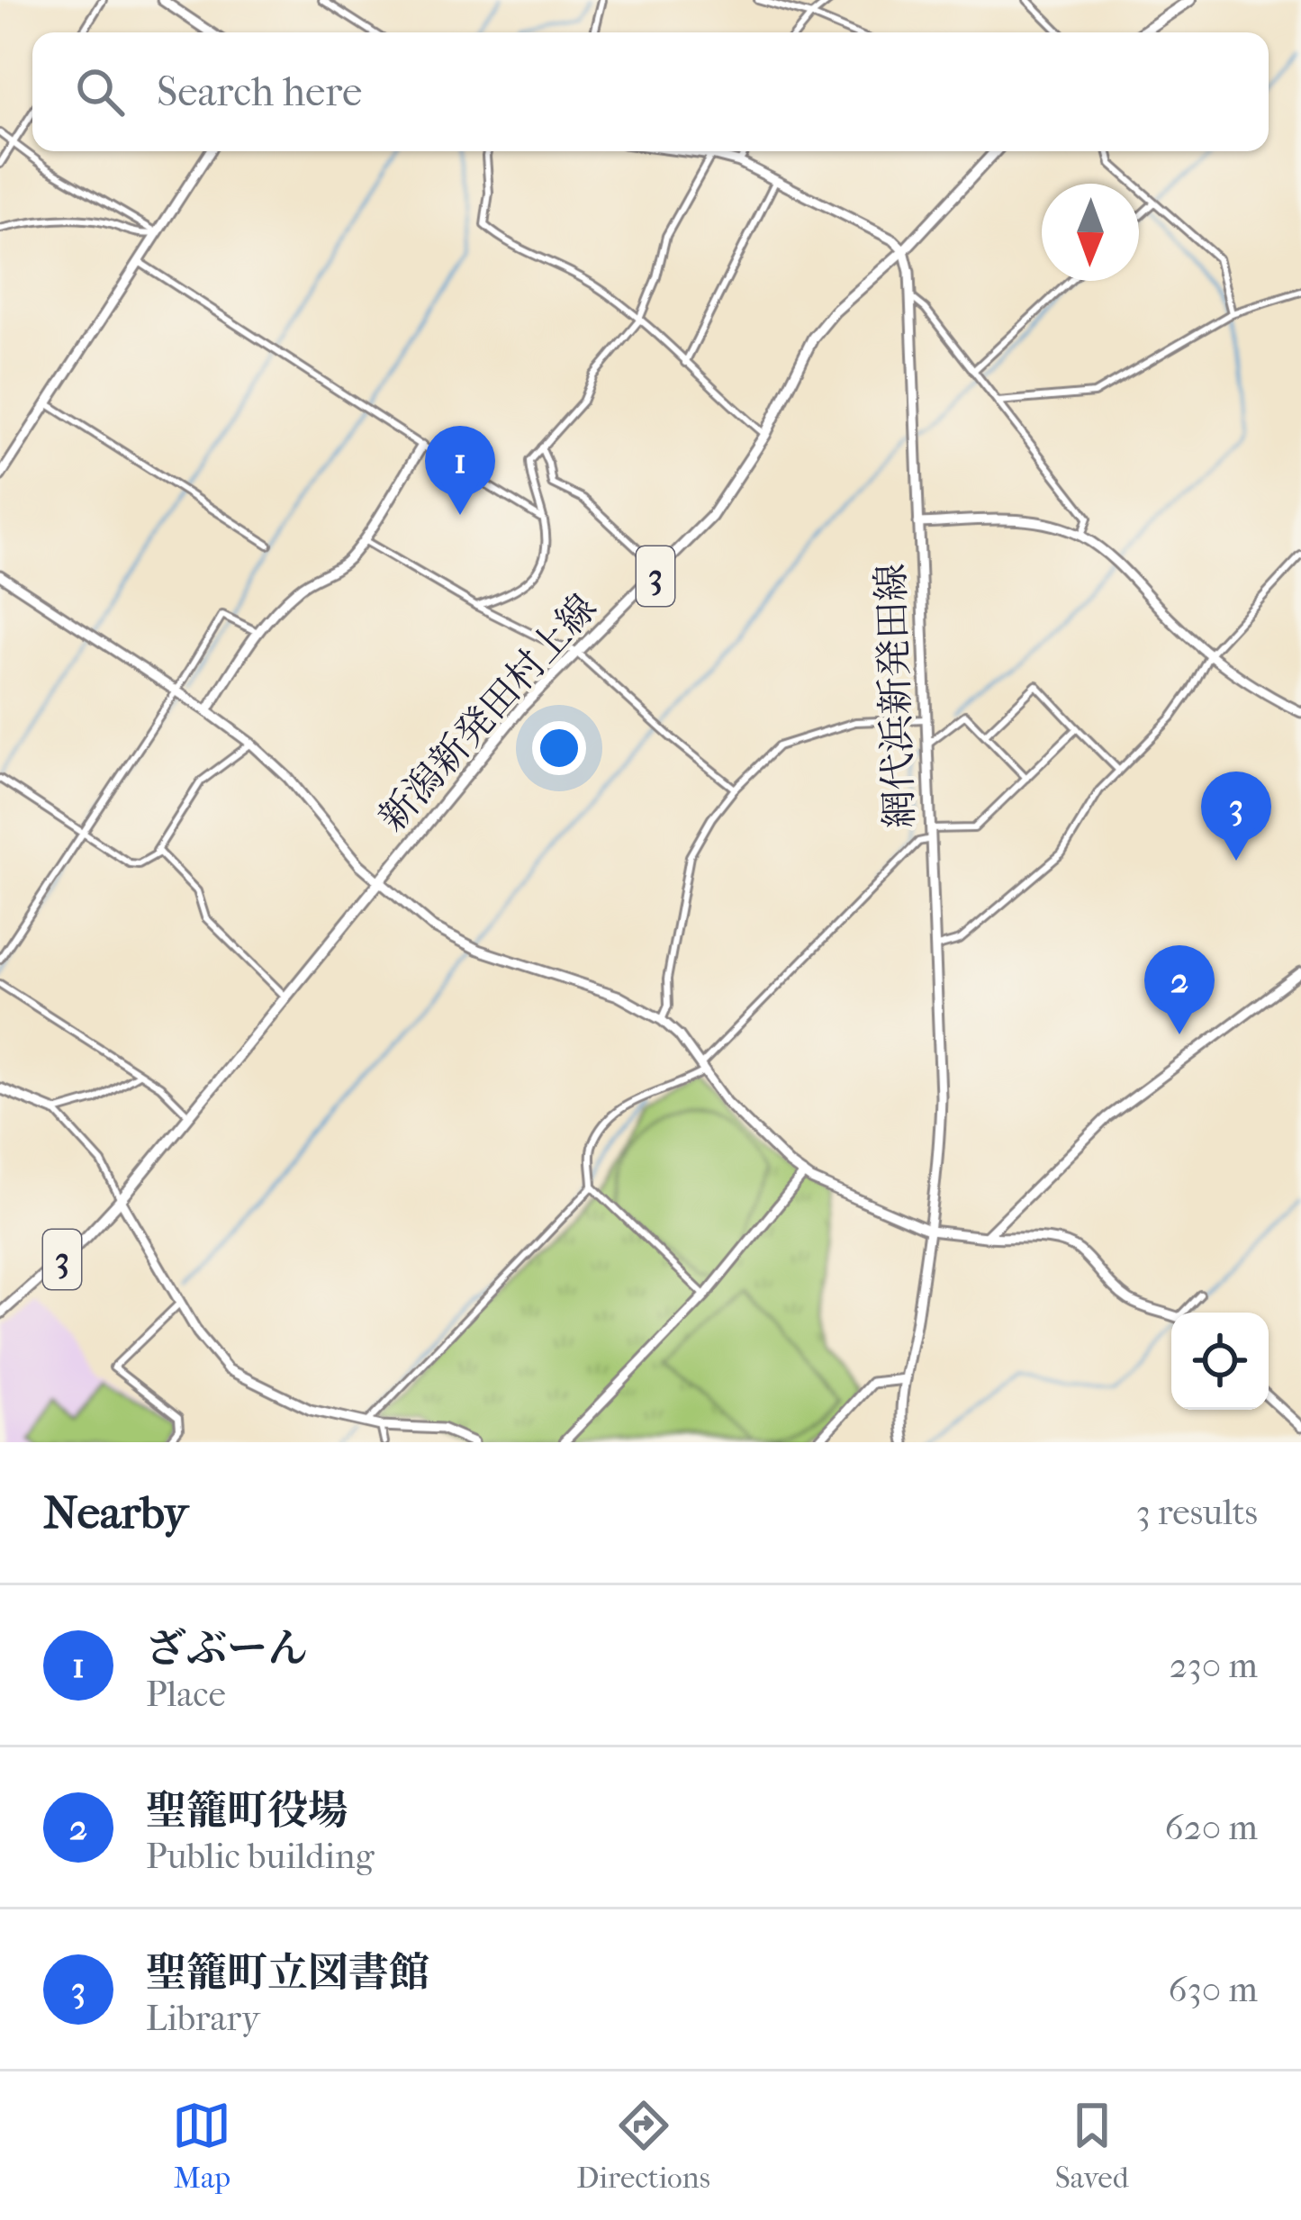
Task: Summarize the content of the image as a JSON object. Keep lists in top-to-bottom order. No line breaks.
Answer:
{"streets":{"main road":["3","新潟新発田村上線"],"street":["網代浜新発田線"]},"crossings":[["網代浜新発田線","新潟新発田村上線"]],"north":"bottom","page":{"search":"Search here","pins":["1","3","2"],"heading":["Nearby","3 results"],"list":[{"mark":"1","name":"ざぶーん","note":"Place","value":"230 m"},{"mark":"2","name":"聖籠町役場","note":"Public building","value":"620 m"},{"mark":"3","name":"聖籠町立図書館","note":"Library","value":"630 m"}],"nav":["Map","Directions","Saved"]}}
